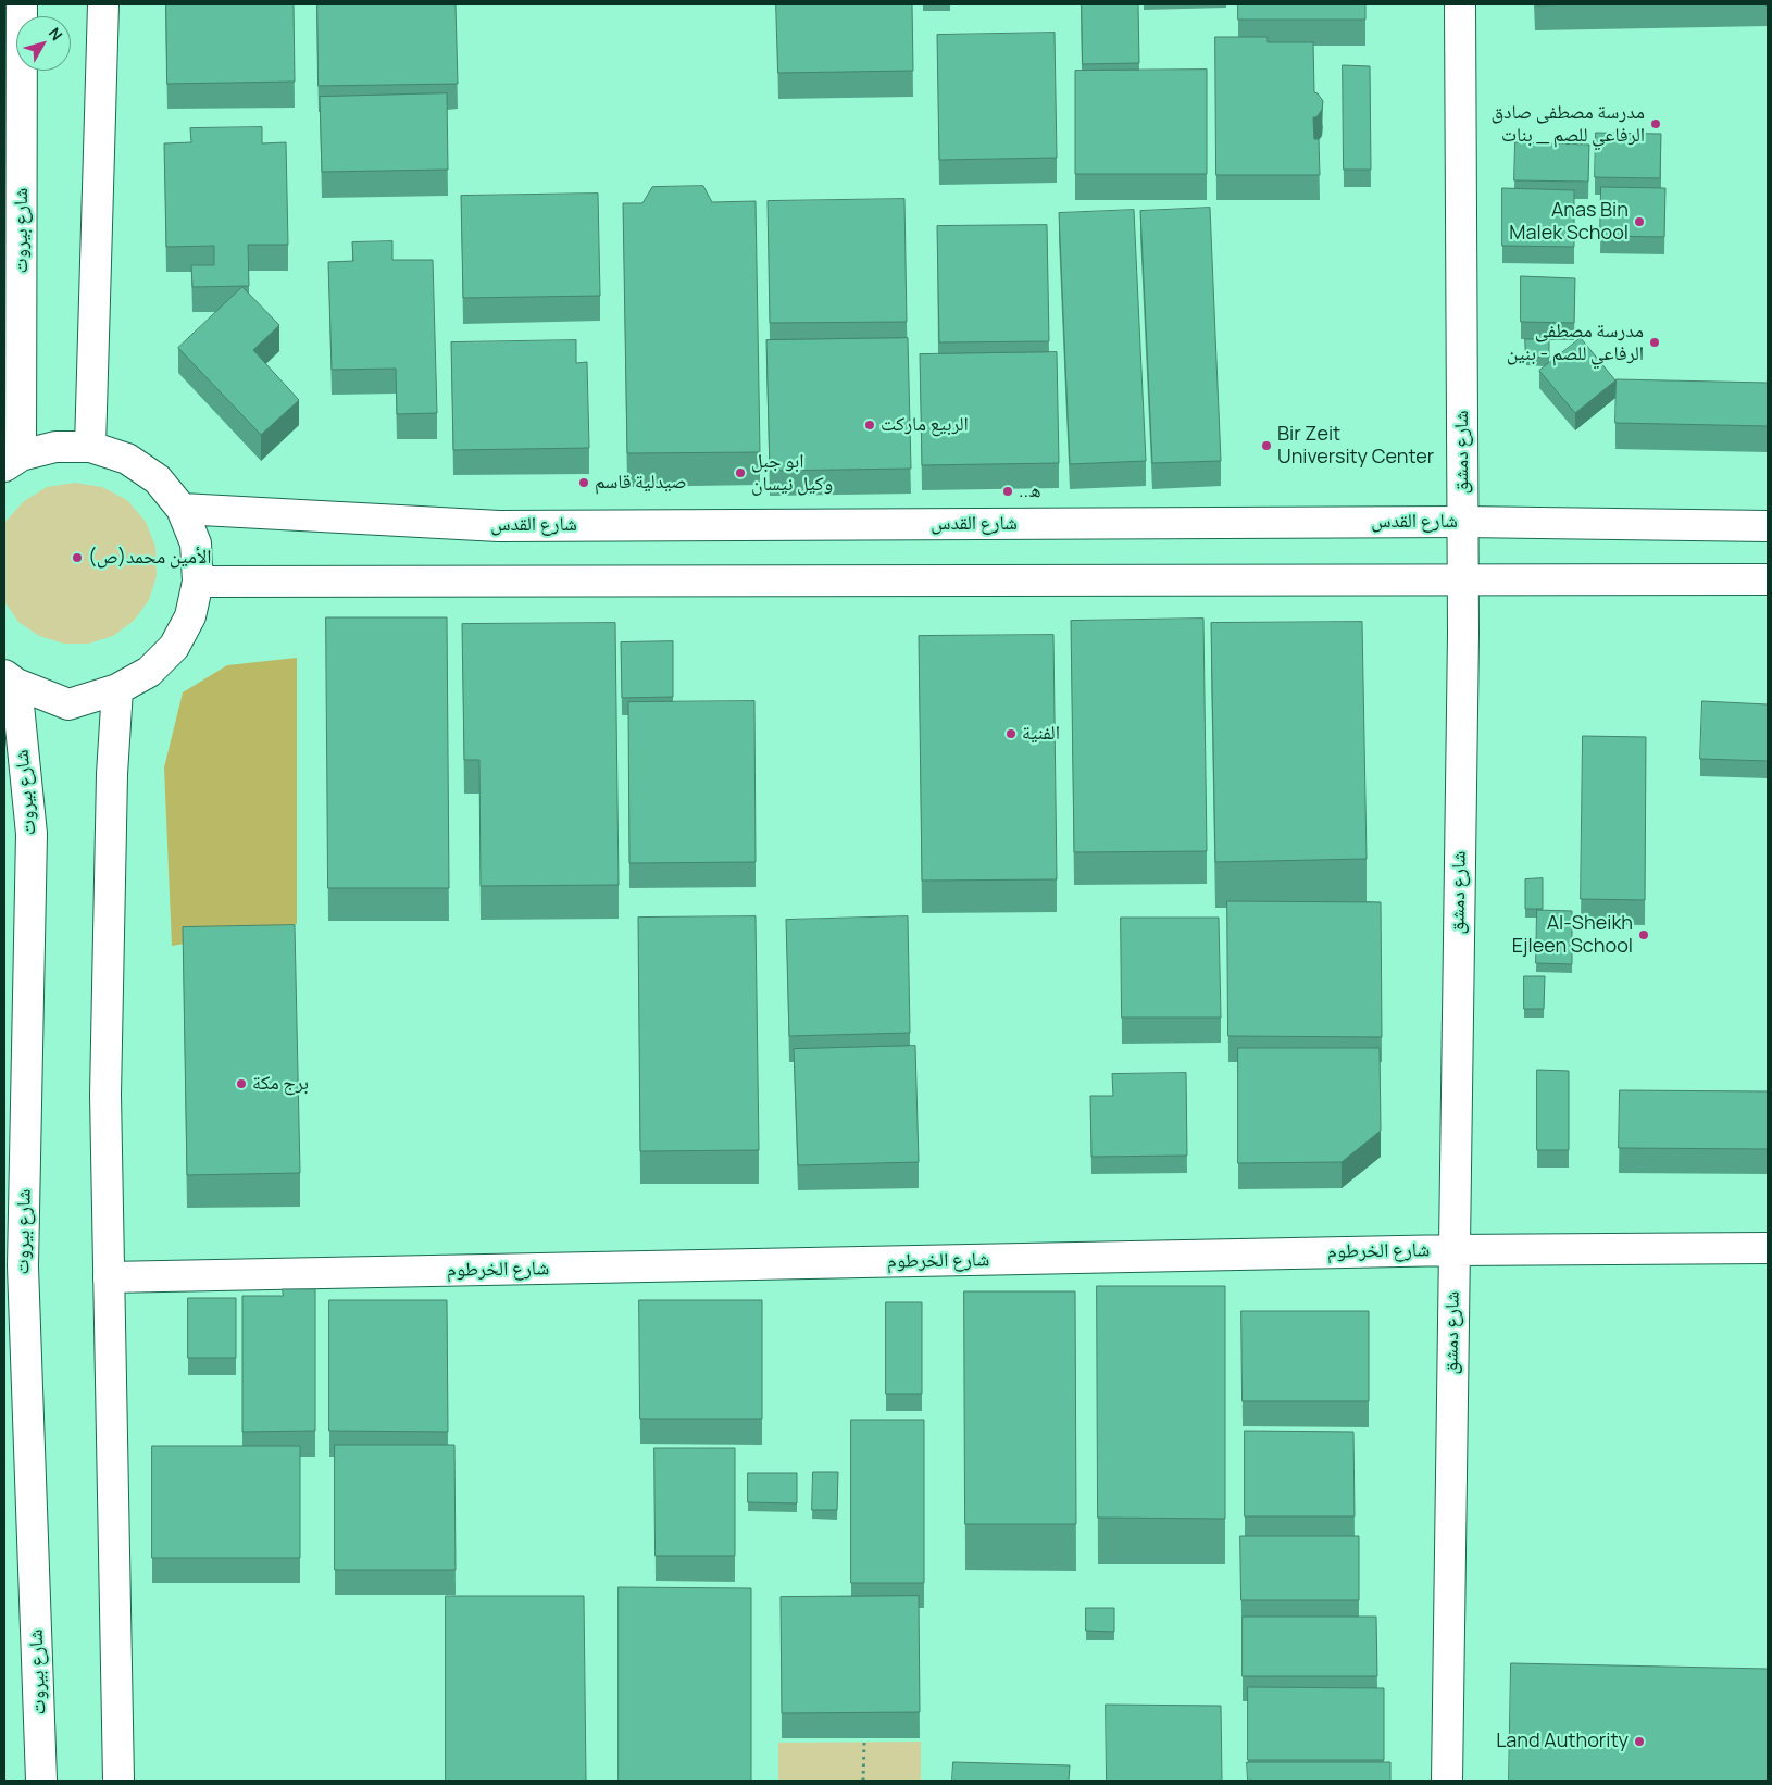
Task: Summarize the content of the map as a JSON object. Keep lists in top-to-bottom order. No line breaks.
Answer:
{"streets":{"main road":["شارع بيروت","شارع دمشق","شارع القدس","شارع الخرطوم"]},"crossings":[["شارع دمشق","شارع القدس"],["شارع دمشق","شارع الخرطوم"]],"places":["مدرسة مصطفى صادق الرفاعي للصم _ بنات","Anas Bin Malek School","مدرسة مصطفى الرفاعي للصم - بنين","الربيع ماركت","Bir Zeit University Center","ابو جبل وكيل نيسان","صيدلية قاسم","..ه","الأمين محمد(ص)","الفنية","Al-Sheikh Ejleen School","برج مكة","Land Authority"],"north":"top right"}
